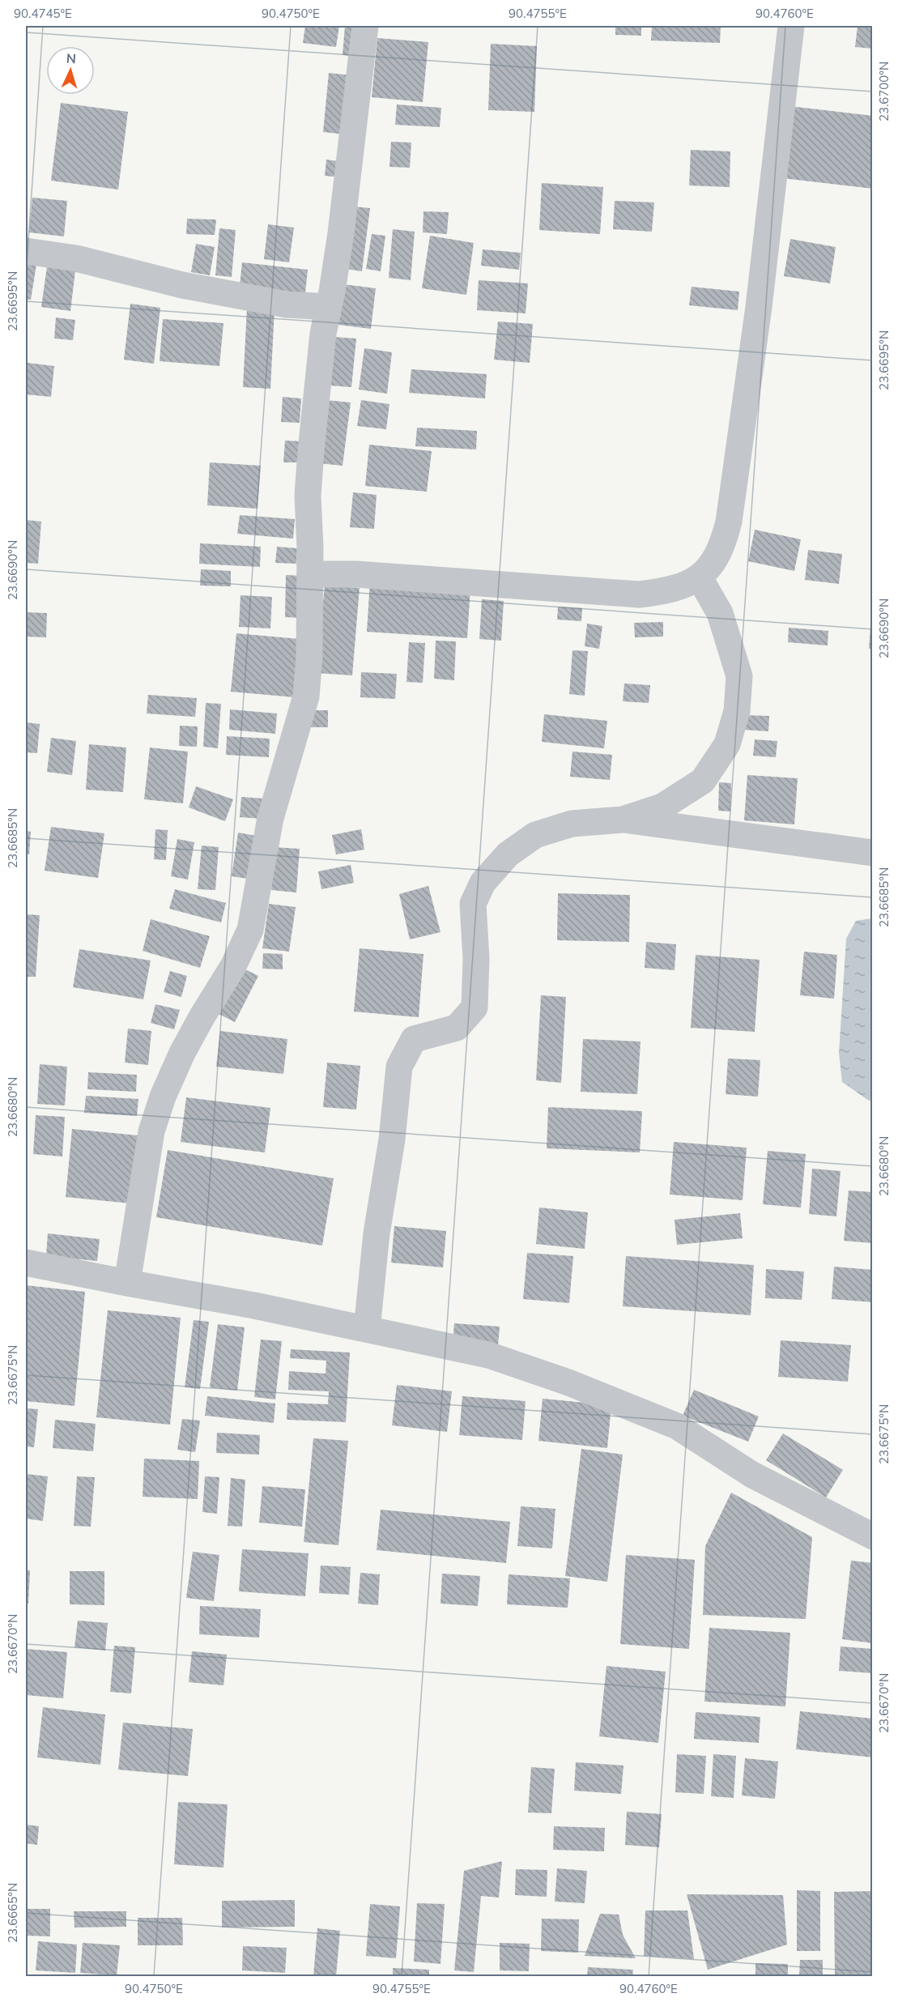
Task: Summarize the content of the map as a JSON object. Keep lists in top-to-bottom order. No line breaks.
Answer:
{"north":"top","coordinates":["90.4745°E","90.4750°E","90.4755°E","90.4760°E","23.6700°N","23.6695°N","23.6690°N","23.6685°N","23.6680°N","23.6675°N","23.6670°N","23.6665°N"]}
